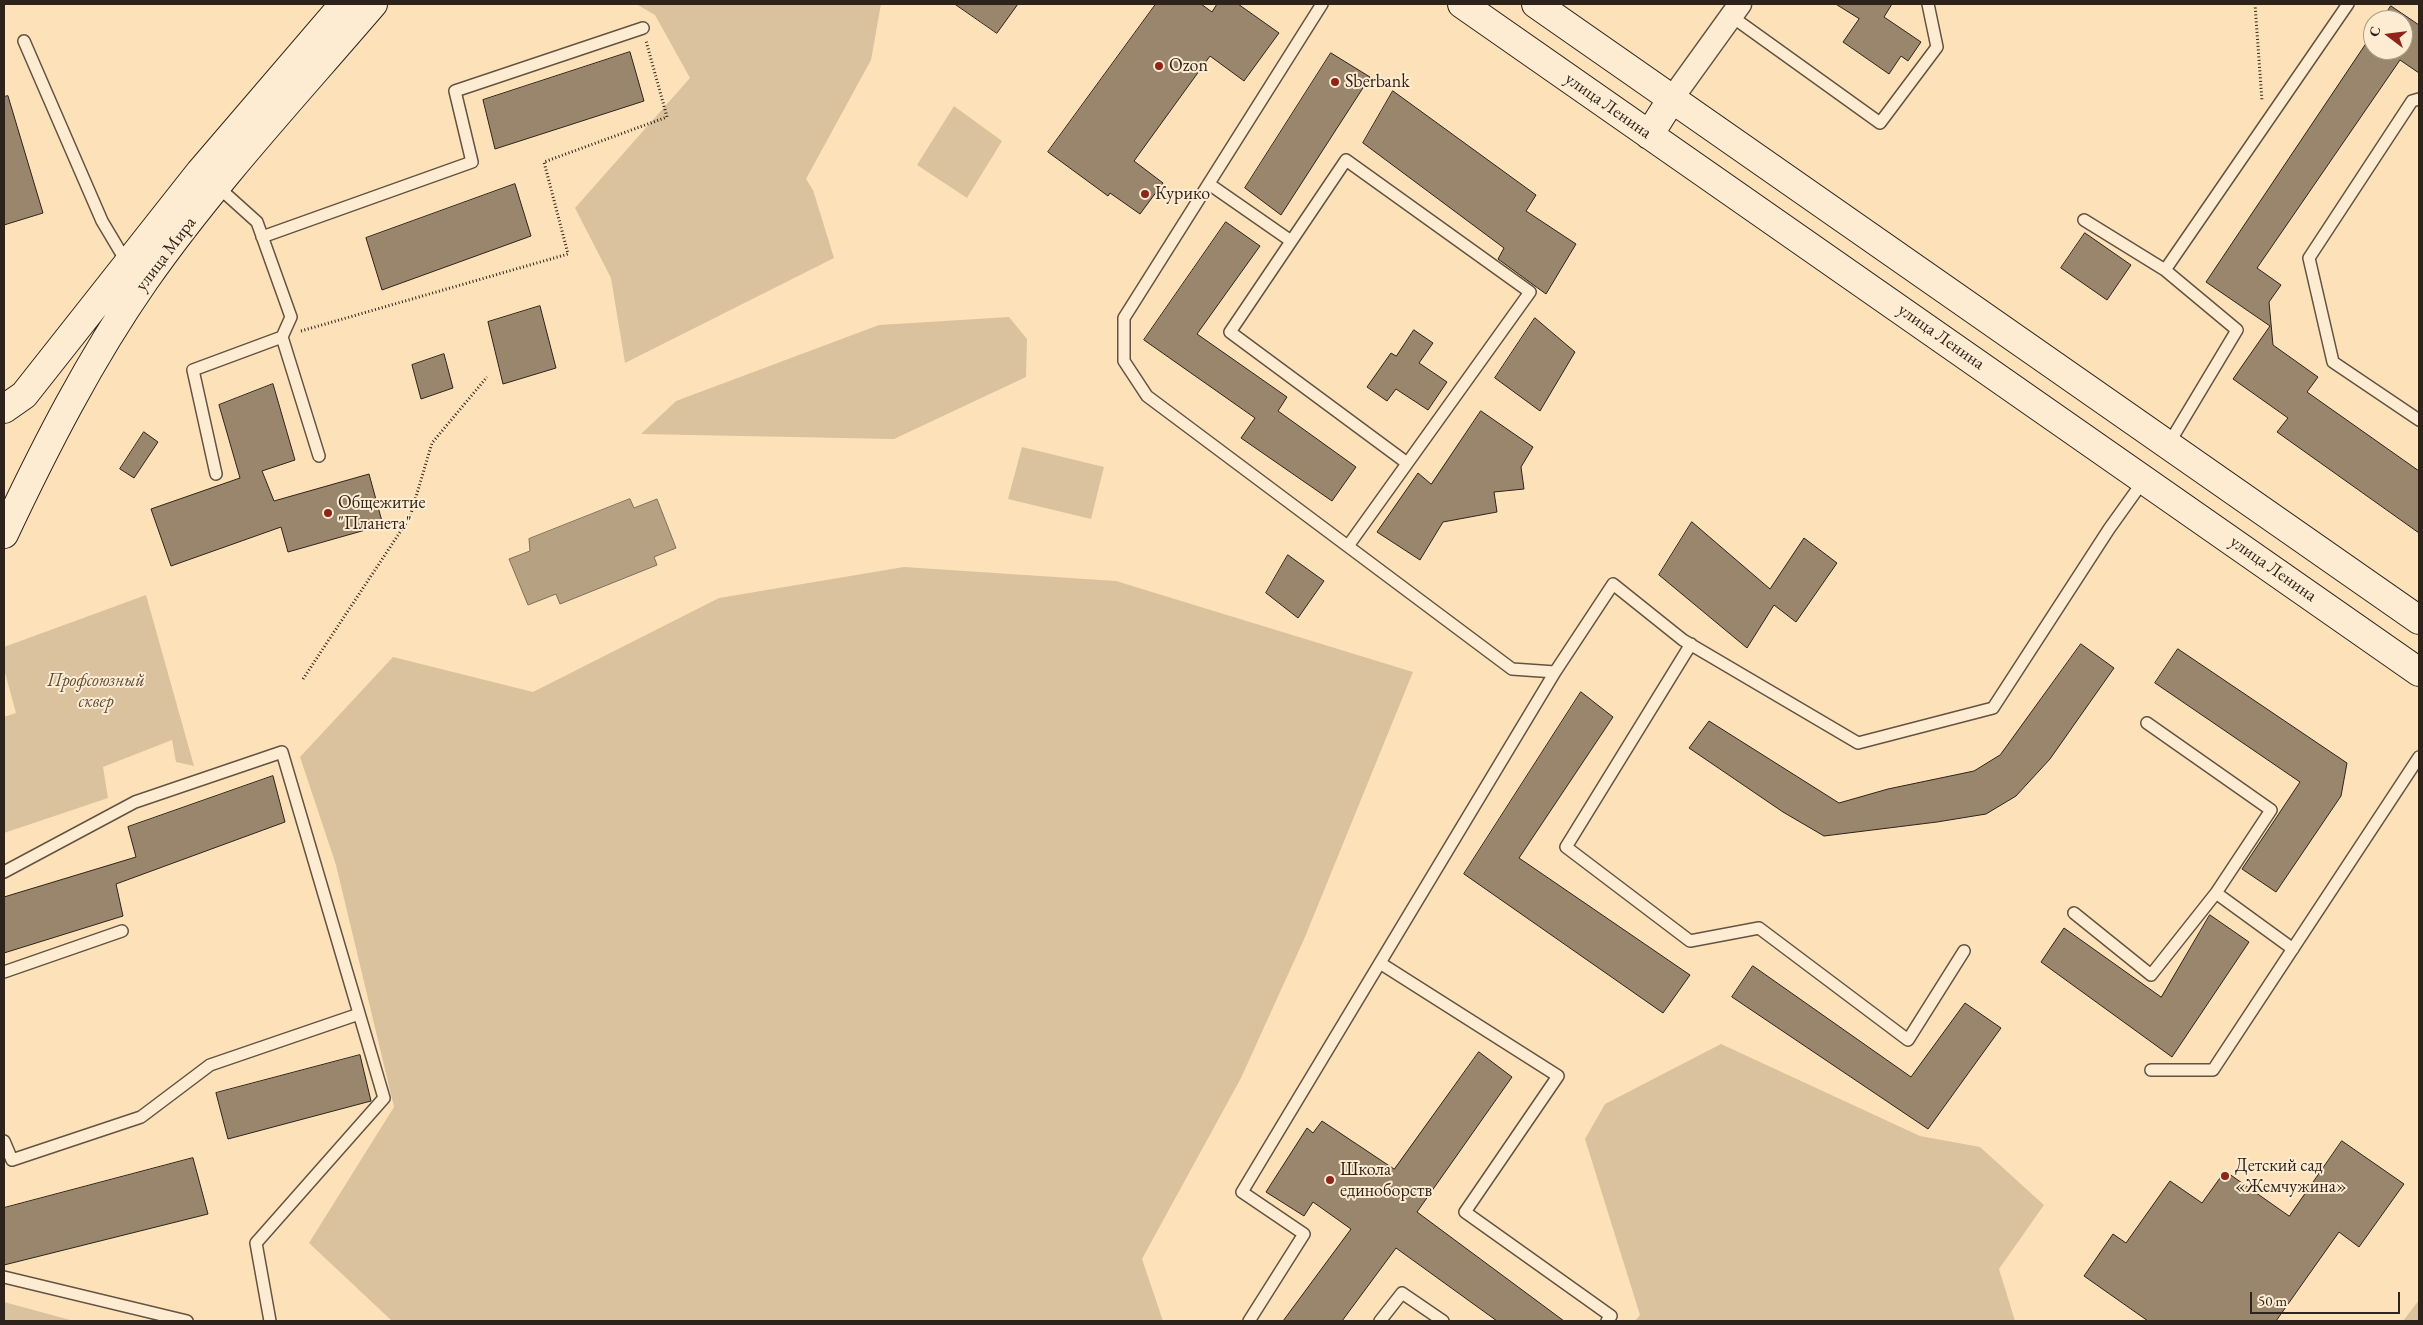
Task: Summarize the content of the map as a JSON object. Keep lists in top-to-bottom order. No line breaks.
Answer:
{"streets":{"main road":["улица Ленина","улица Мира"]},"parks":["Профсоюзный сквер"],"places":["Ozon","Sberbank","Курико","Общежитие \"Планета\"","Детский сад «Жемчужина»","Школа единоборств"],"scale_bar":"50 m","north":"left"}
